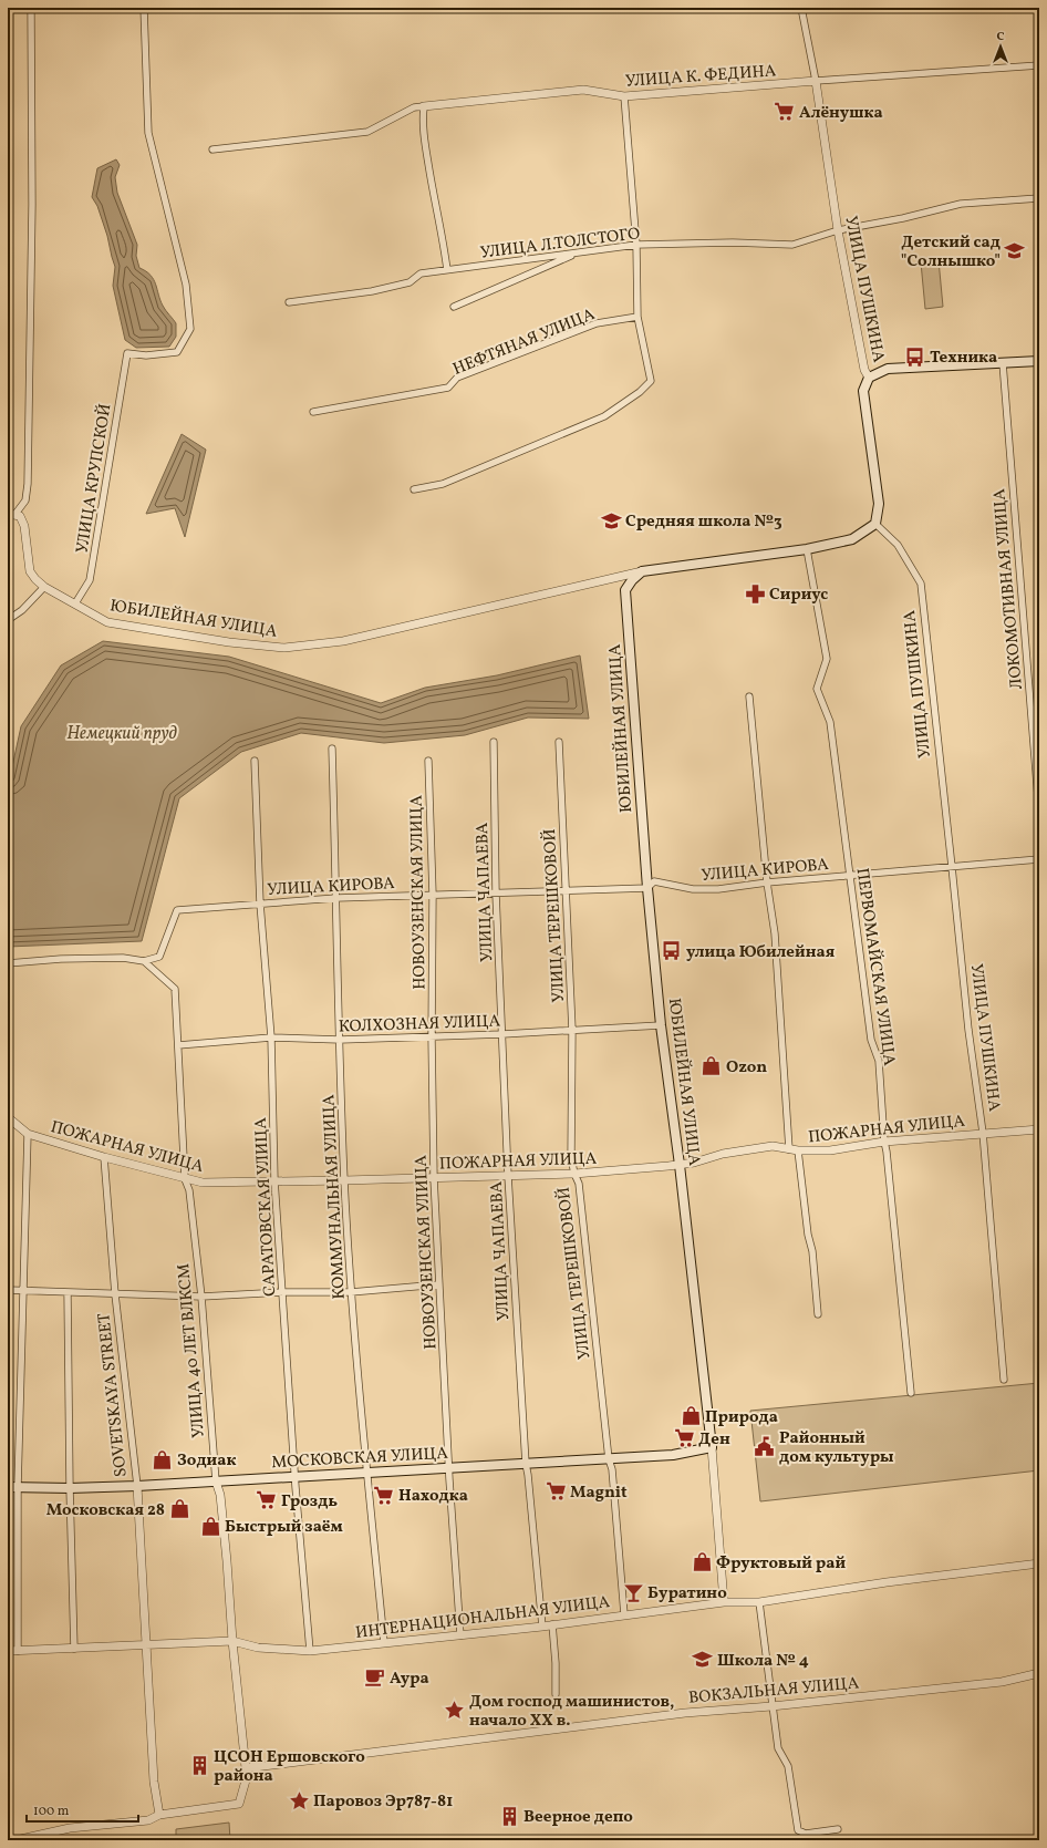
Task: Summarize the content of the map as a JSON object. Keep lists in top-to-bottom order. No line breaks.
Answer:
{"streets":{"main road":["УЛИЦА ПУШКИНА","ЮБИЛЕЙНАЯ УЛИЦА","МОСКОВСКАЯ УЛИЦА"],"street":["УЛИЦА К. ФЕДИНА","УЛИЦА Л.ТОЛСТОГО","НЕФТЯНАЯ УЛИЦА","УЛИЦА КРУПСКОЙ","ЛОКОМОТИВНАЯ УЛИЦА","УЛИЦА КИРОВА","НОВОУЗЕНСКАЯ УЛИЦА","УЛИЦА ЧАПАЕВА","УЛИЦА ТЕРЕШКОВОЙ","ПЕРВОМАЙСКАЯ УЛИЦА","КОЛХОЗНАЯ УЛИЦА","ПОЖАРНАЯ УЛИЦА","КОММУНАЛЬНАЯ УЛИЦА","САРАТОВСКАЯ УЛИЦА","УЛИЦА 40 ЛЕТ ВЛКСМ","SOVETSKAYA STREET","ИНТЕРНАЦИОНАЛЬНАЯ УЛИЦА","ВОКЗАЛЬНАЯ УЛИЦА"]},"crossings":[["УЛИЦА К. ФЕДИНА","УЛИЦА ПУШКИНА"],["УЛИЦА Л.ТОЛСТОГО","УЛИЦА ПУШКИНА"],["УЛИЦА ПУШКИНА","ЮБИЛЕЙНАЯ УЛИЦА"],["УЛИЦА ПУШКИНА","УЛИЦА КИРОВА"],["УЛИЦА ПУШКИНА","ПОЖАРНАЯ УЛИЦА"],["УЛИЦА КРУПСКОЙ","ЮБИЛЕЙНАЯ УЛИЦА"],["ЮБИЛЕЙНАЯ УЛИЦА","УЛИЦА КИРОВА"],["ЮБИЛЕЙНАЯ УЛИЦА","ПЕРВОМАЙСКАЯ УЛИЦА"],["ЮБИЛЕЙНАЯ УЛИЦА","КОЛХОЗНАЯ УЛИЦА"],["ЮБИЛЕЙНАЯ УЛИЦА","ПОЖАРНАЯ УЛИЦА"],["ЮБИЛЕЙНАЯ УЛИЦА","МОСКОВСКАЯ УЛИЦА"],["ЮБИЛЕЙНАЯ УЛИЦА","ИНТЕРНАЦИОНАЛЬНАЯ УЛИЦА"],["УЛИЦА КИРОВА","НОВОУЗЕНСКАЯ УЛИЦА"],["УЛИЦА КИРОВА","УЛИЦА ЧАПАЕВА"],["УЛИЦА КИРОВА","УЛИЦА ТЕРЕШКОВОЙ"],["УЛИЦА КИРОВА","ПЕРВОМАЙСКАЯ УЛИЦА"],["УЛИЦА КИРОВА","КОММУНАЛЬНАЯ УЛИЦА"],["УЛИЦА КИРОВА","САРАТОВСКАЯ УЛИЦА"],["УЛИЦА КИРОВА","УЛИЦА 40 ЛЕТ ВЛКСМ"],["НОВОУЗЕНСКАЯ УЛИЦА","КОЛХОЗНАЯ УЛИЦА"],["НОВОУЗЕНСКАЯ УЛИЦА","ПОЖАРНАЯ УЛИЦА"],["НОВОУЗЕНСКАЯ УЛИЦА","МОСКОВСКАЯ УЛИЦА"],["НОВОУЗЕНСКАЯ УЛИЦА","ИНТЕРНАЦИОНАЛЬНАЯ УЛИЦА"],["УЛИЦА ЧАПАЕВА","КОЛХОЗНАЯ УЛИЦА"],["УЛИЦА ЧАПАЕВА","ПОЖАРНАЯ УЛИЦА"],["УЛИЦА ЧАПАЕВА","МОСКОВСКАЯ УЛИЦА"],["УЛИЦА ЧАПАЕВА","ИНТЕРНАЦИОНАЛЬНАЯ УЛИЦА"],["УЛИЦА ТЕРЕШКОВОЙ","КОЛХОЗНАЯ УЛИЦА"],["УЛИЦА ТЕРЕШКОВОЙ","ПОЖАРНАЯ УЛИЦА"],["УЛИЦА ТЕРЕШКОВОЙ","МОСКОВСКАЯ УЛИЦА"],["УЛИЦА ТЕРЕШКОВОЙ","ИНТЕРНАЦИОНАЛЬНАЯ УЛИЦА"],["ПЕРВОМАЙСКАЯ УЛИЦА","ПОЖАРНАЯ УЛИЦА"],["КОЛХОЗНАЯ УЛИЦА","КОММУНАЛЬНАЯ УЛИЦА"],["КОЛХОЗНАЯ УЛИЦА","САРАТОВСКАЯ УЛИЦА"],["КОЛХОЗНАЯ УЛИЦА","УЛИЦА 40 ЛЕТ ВЛКСМ"],["ПОЖАРНАЯ УЛИЦА","КОММУНАЛЬНАЯ УЛИЦА"],["ПОЖАРНАЯ УЛИЦА","САРАТОВСКАЯ УЛИЦА"],["ПОЖАРНАЯ УЛИЦА","УЛИЦА 40 ЛЕТ ВЛКСМ"],["ПОЖАРНАЯ УЛИЦА","SOVETSKAYA STREET"],["КОММУНАЛЬНАЯ УЛИЦА","МОСКОВСКАЯ УЛИЦА"],["КОММУНАЛЬНАЯ УЛИЦА","ИНТЕРНАЦИОНАЛЬНАЯ УЛИЦА"],["САРАТОВСКАЯ УЛИЦА","МОСКОВСКАЯ УЛИЦА"],["САРАТОВСКАЯ УЛИЦА","ИНТЕРНАЦИОНАЛЬНАЯ УЛИЦА"],["УЛИЦА 40 ЛЕТ ВЛКСМ","SOVETSKAYA STREET"],["УЛИЦА 40 ЛЕТ ВЛКСМ","МОСКОВСКАЯ УЛИЦА"],["УЛИЦА 40 ЛЕТ ВЛКСМ","ИНТЕРНАЦИОНАЛЬНАЯ УЛИЦА"],["УЛИЦА 40 ЛЕТ ВЛКСМ","ВОКЗАЛЬНАЯ УЛИЦА"],["SOVETSKAYA STREET","МОСКОВСКАЯ УЛИЦА"],["SOVETSKAYA STREET","ИНТЕРНАЦИОНАЛЬНАЯ УЛИЦА"]],"water":["Немецкий пруд"],"places":{"supermarket":["Алёнушка","Ден","Magnit","Находка","Гроздь"],"school or university":["Детский сад \"Солнышко\"","Средняя школа №3","Школа № 4"],"bus stop":["Техника","улица Юбилейная"],"pharmacy":["Сириус"],"shop":["Ozon","Природа","Зодиак","Московская 28","Быстрый заём","Фруктовый рай"],"public building":["Районный дом культуры"],"bar":["Буратино"],"cafe":["Аура"],"place":["Дом господ машинистов, начало XX в.","Паровоз Эр787-81"],"building":["ЦСОН Ершовского района","Веерное депо"]},"scale_bar":"100 m","north":"top"}
